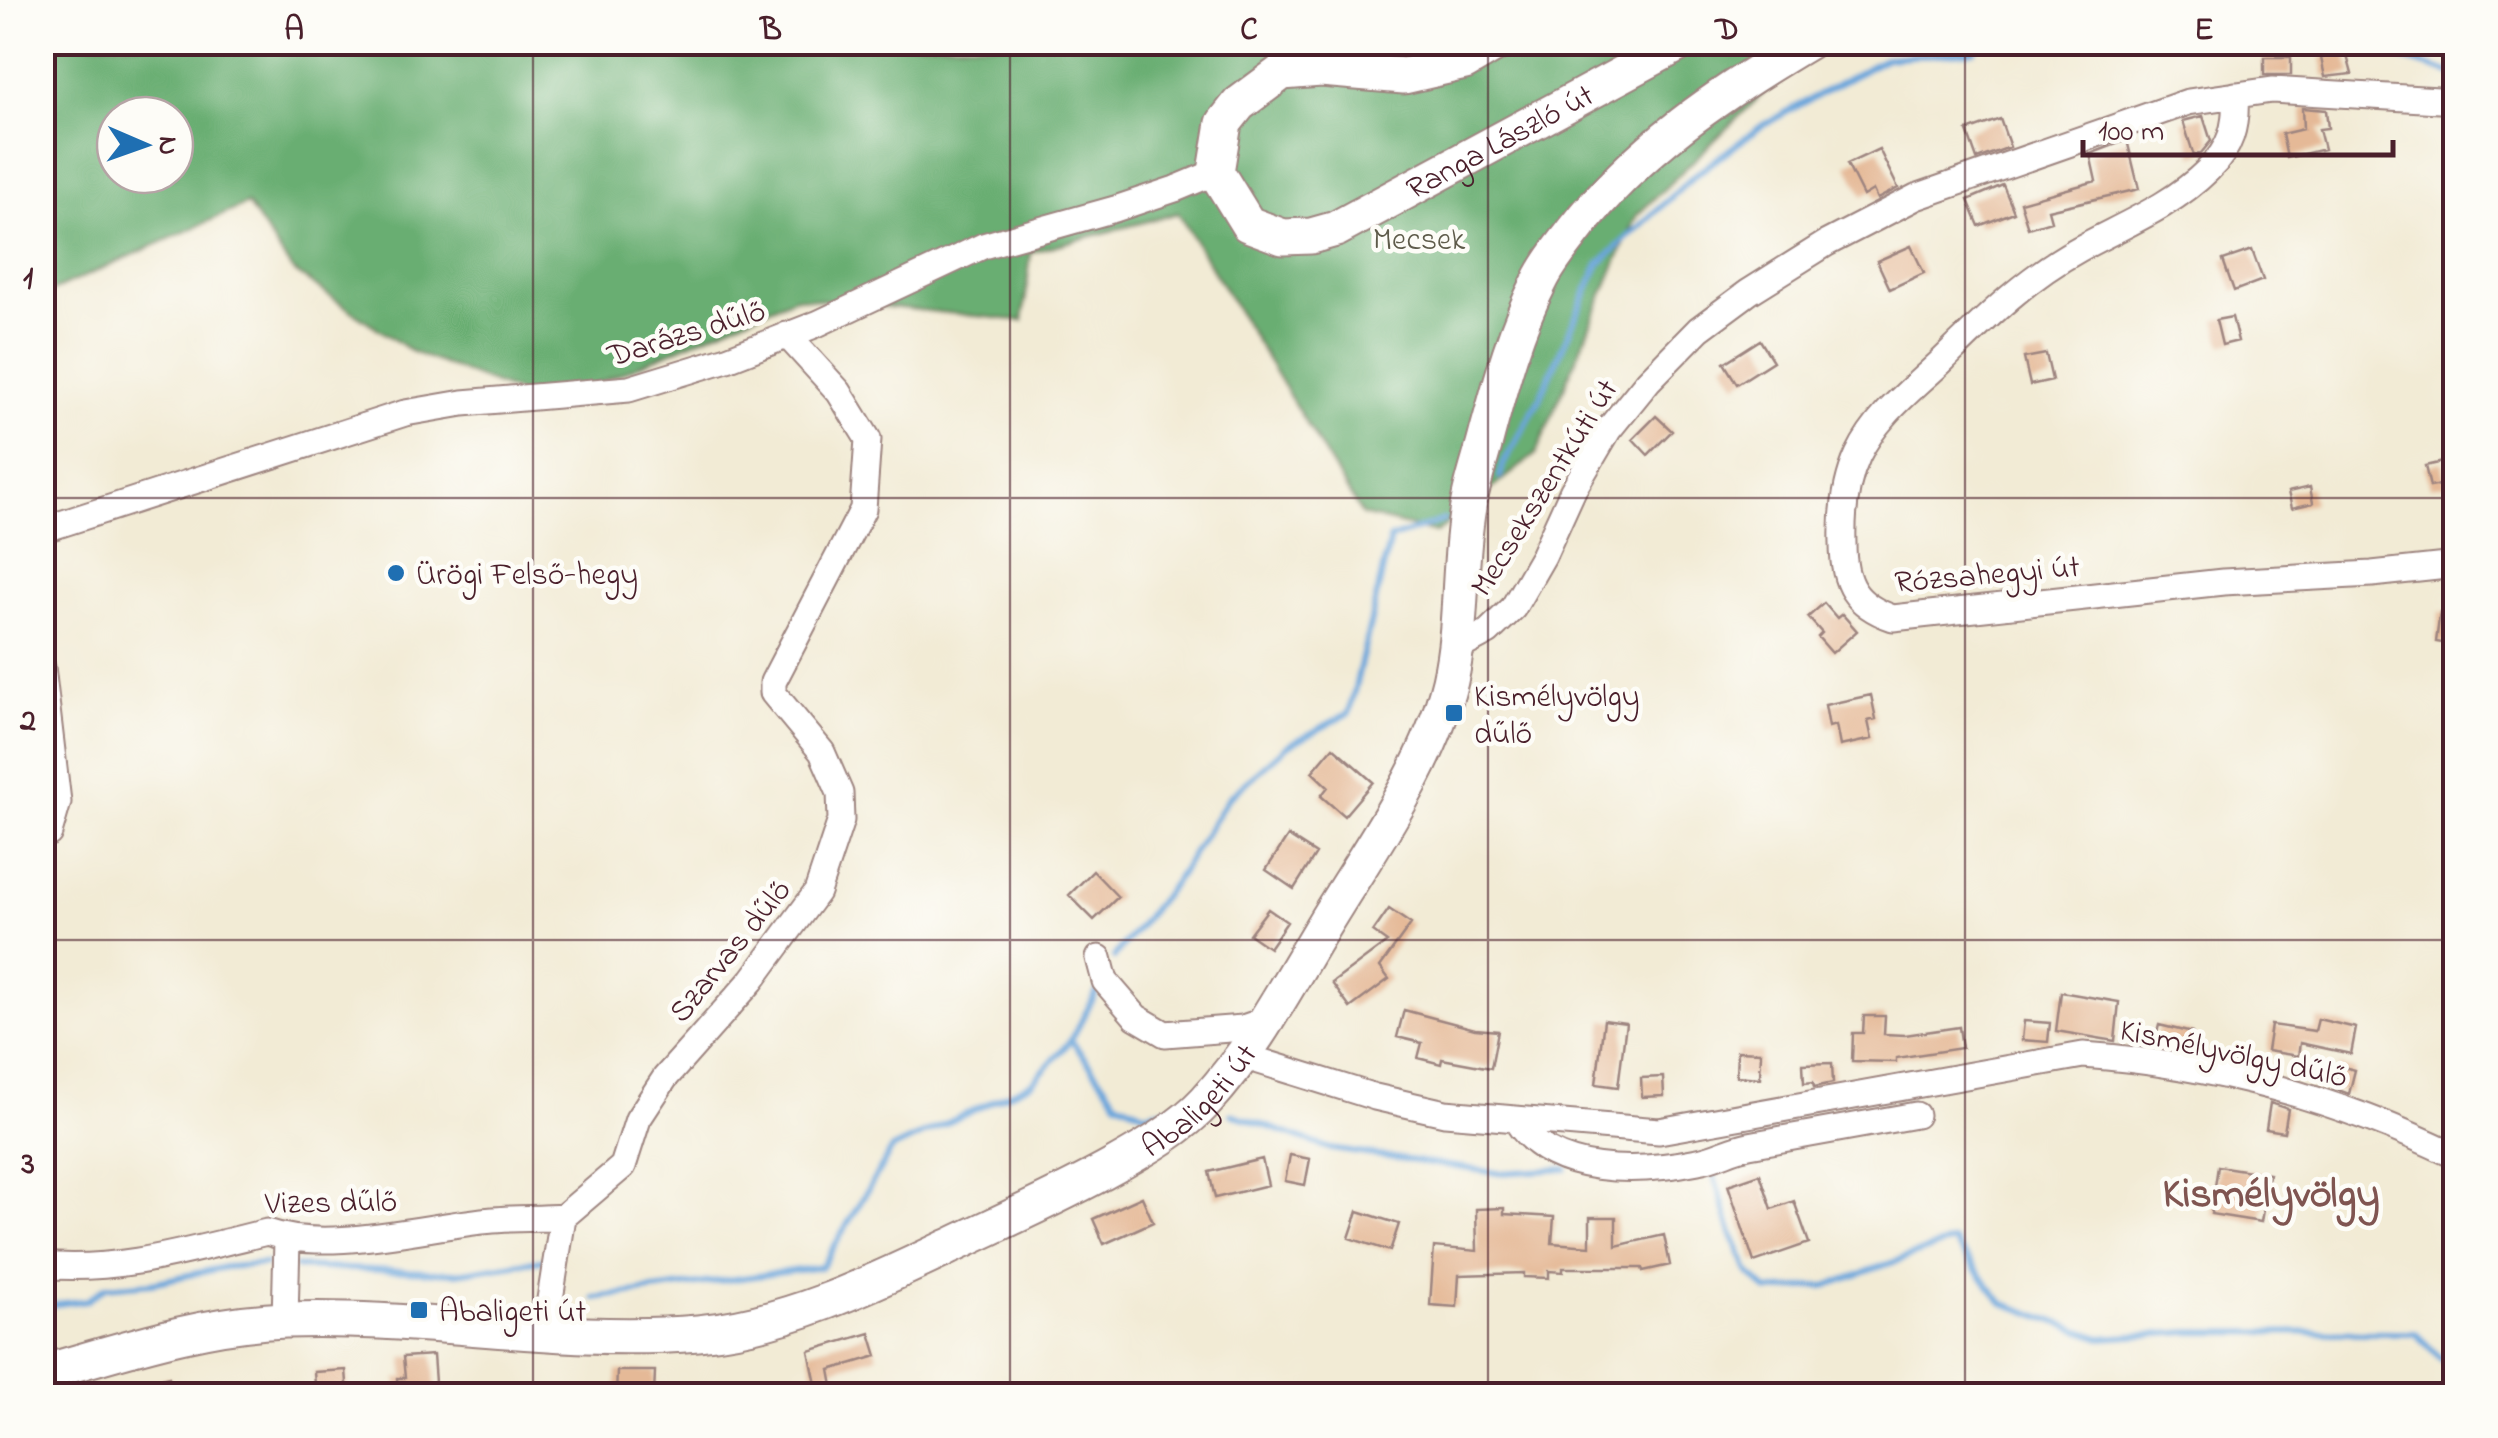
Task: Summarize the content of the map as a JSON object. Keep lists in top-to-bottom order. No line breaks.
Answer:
{"streets":{"main road":["Ranga László út","Abaligeti út"],"street":["Darázs dűlő","Mecsekszentkúti út","Rózsahegyi út","Szarvas dűlő","Kismélyvölgy dűlő","Vizes dűlő"]},"crossings":[["Ranga László út","Darázs dűlő"],["Darázs dűlő","Szarvas dűlő"],["Mecsekszentkúti út","Rózsahegyi út"],["Mecsekszentkúti út","Abaligeti út"],["Szarvas dűlő","Vizes dűlő"],["Kismélyvölgy dűlő","Abaligeti út"]],"districts":["Kismélyvölgy"],"parks":["Mecsek"],"places":{"other":["Ürögi Felső-hegy"],"transit":["Kismélyvölgy dűlő","Abaligeti út"]},"scale_bar":"100 m","north":"right","grid":{"columns":["A","B","C","D","E"],"rows":["1","2","3"]}}
